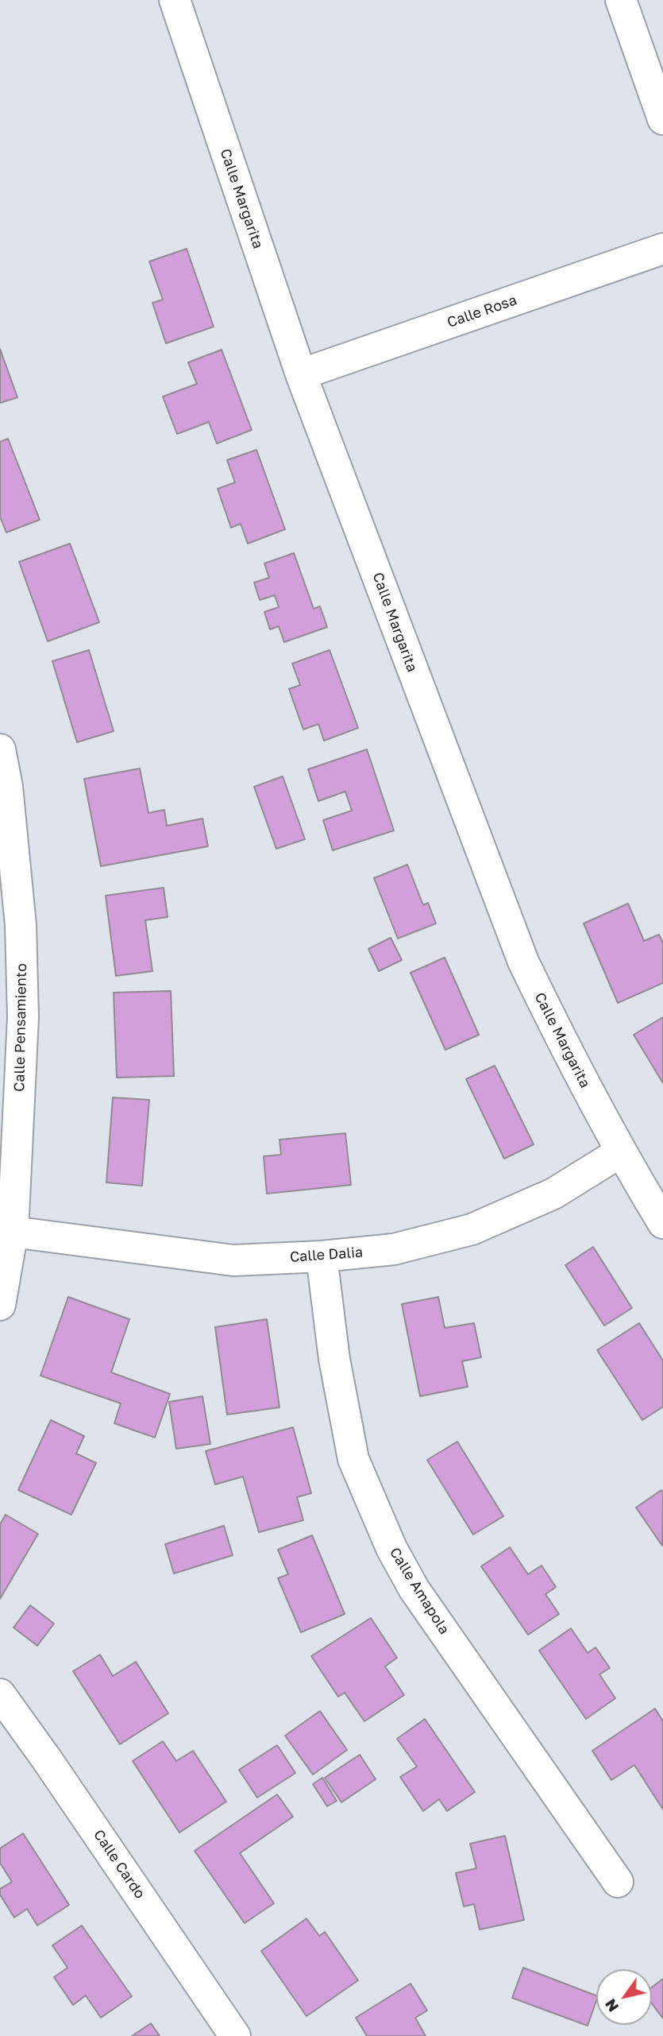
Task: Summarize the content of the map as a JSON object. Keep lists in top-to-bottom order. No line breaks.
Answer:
{"streets":{"street":["Calle Margarita","Calle Rosa","Calle Pensamiento","Calle Dalia","Calle Amapola","Calle Cardo"]},"crossings":[["Calle Margarita","Calle Rosa"],["Calle Margarita","Calle Dalia"],["Calle Pensamiento","Calle Dalia"],["Calle Dalia","Calle Amapola"]],"north":"bottom left"}
